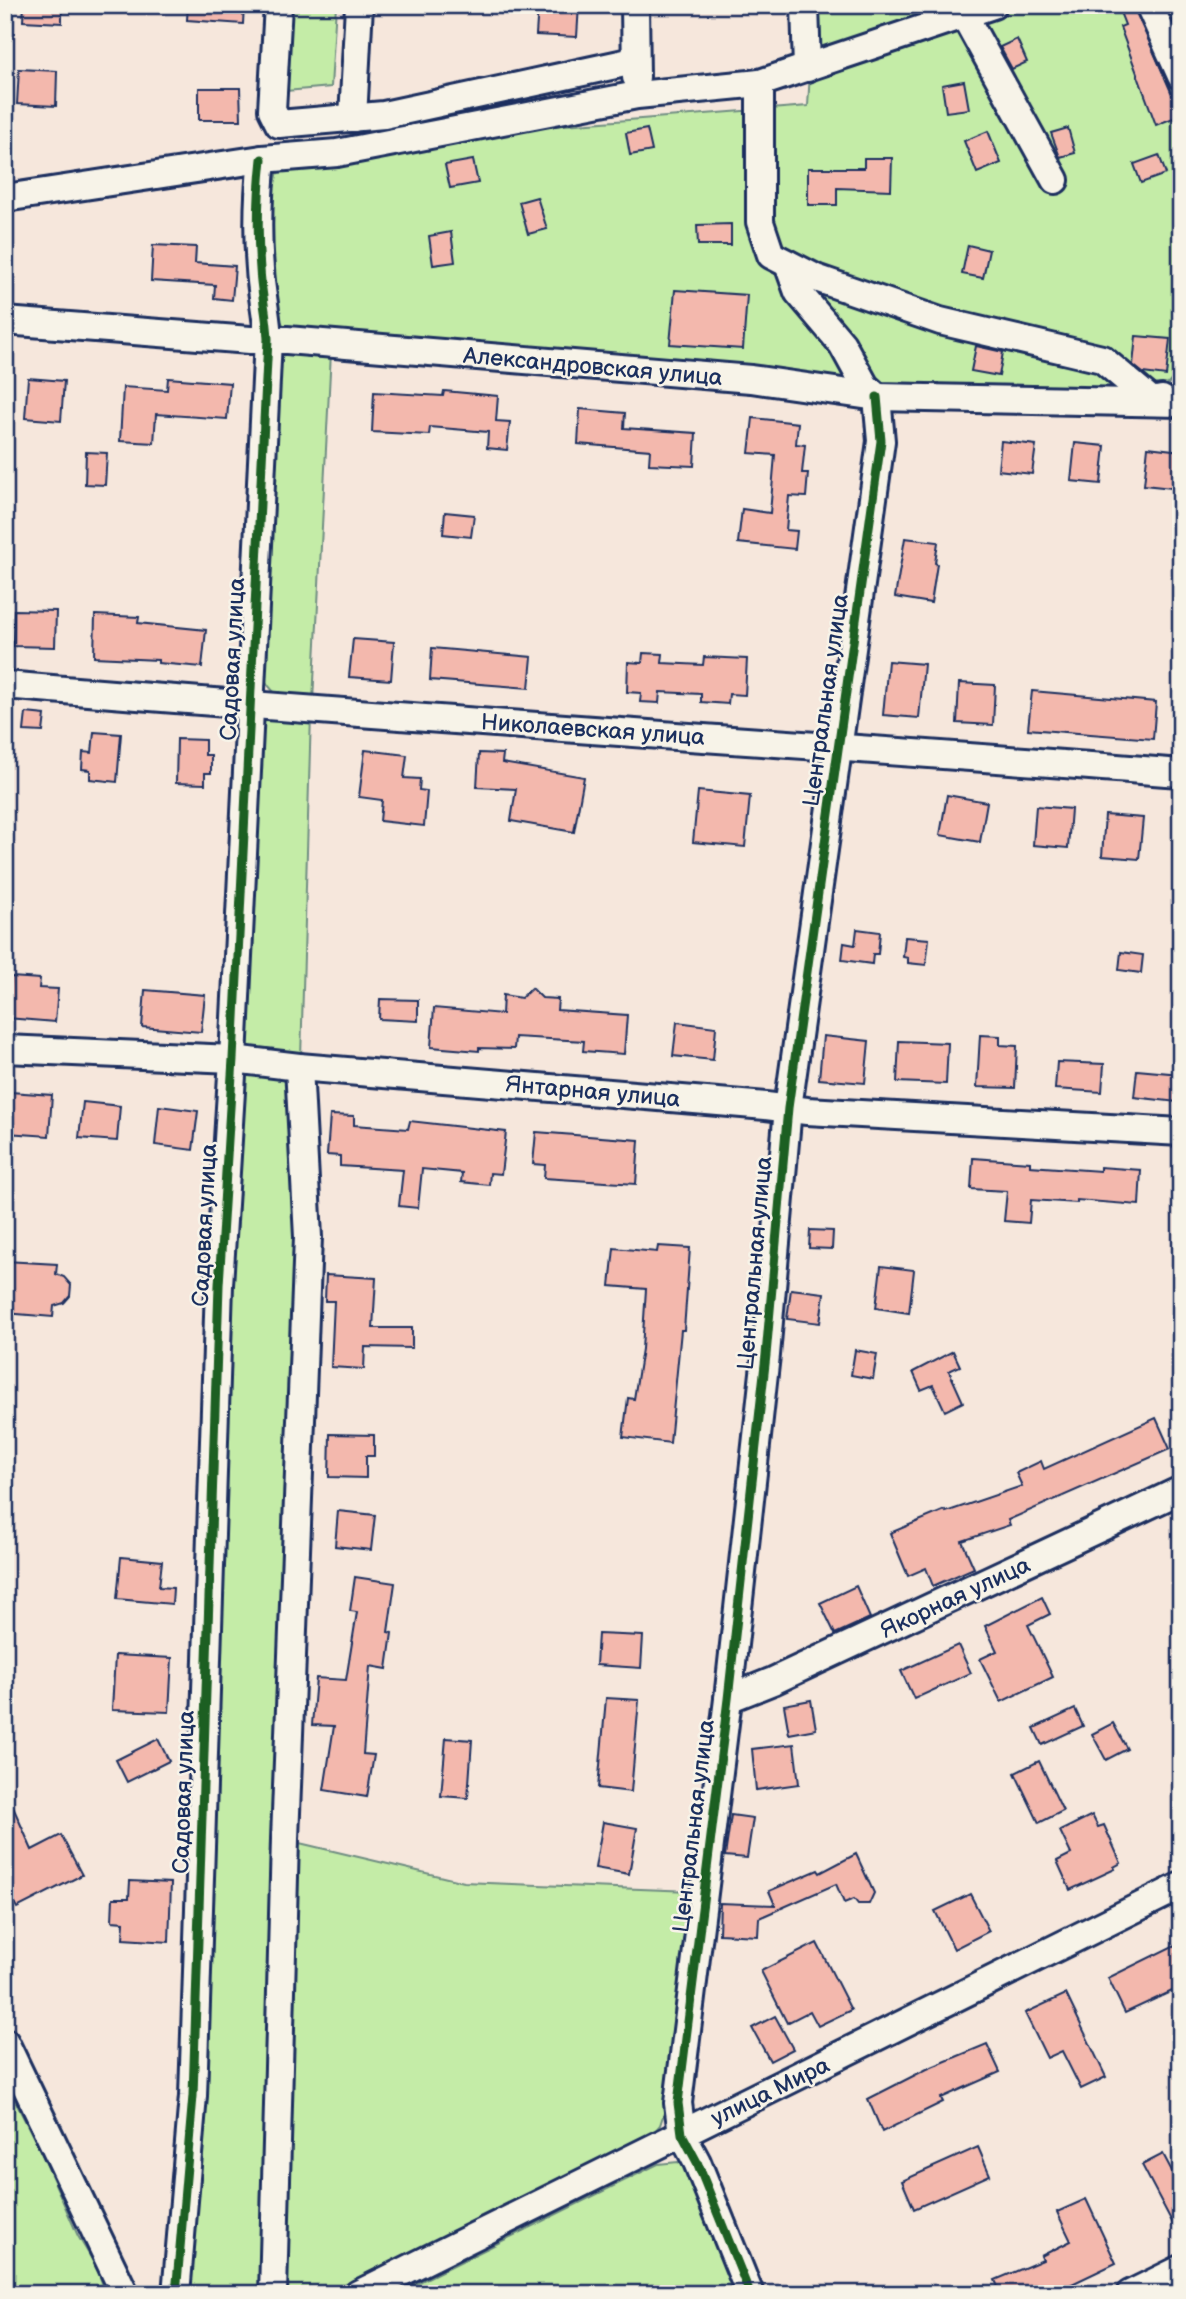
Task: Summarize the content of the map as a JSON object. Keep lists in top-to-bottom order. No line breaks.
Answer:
{"streets":{"street":["Александровская улица","Садовая улица","Центральная улица","Николаевская улица","Янтарная улица","Якорная улица","улица Мира"]},"crossings":[["Александровская улица","Садовая улица"],["Александровская улица","Центральная улица"],["Садовая улица","Николаевская улица"],["Садовая улица","Янтарная улица"],["Центральная улица","Николаевская улица"],["Центральная улица","Янтарная улица"],["Центральная улица","Якорная улица"],["Центральная улица","улица Мира"]]}
